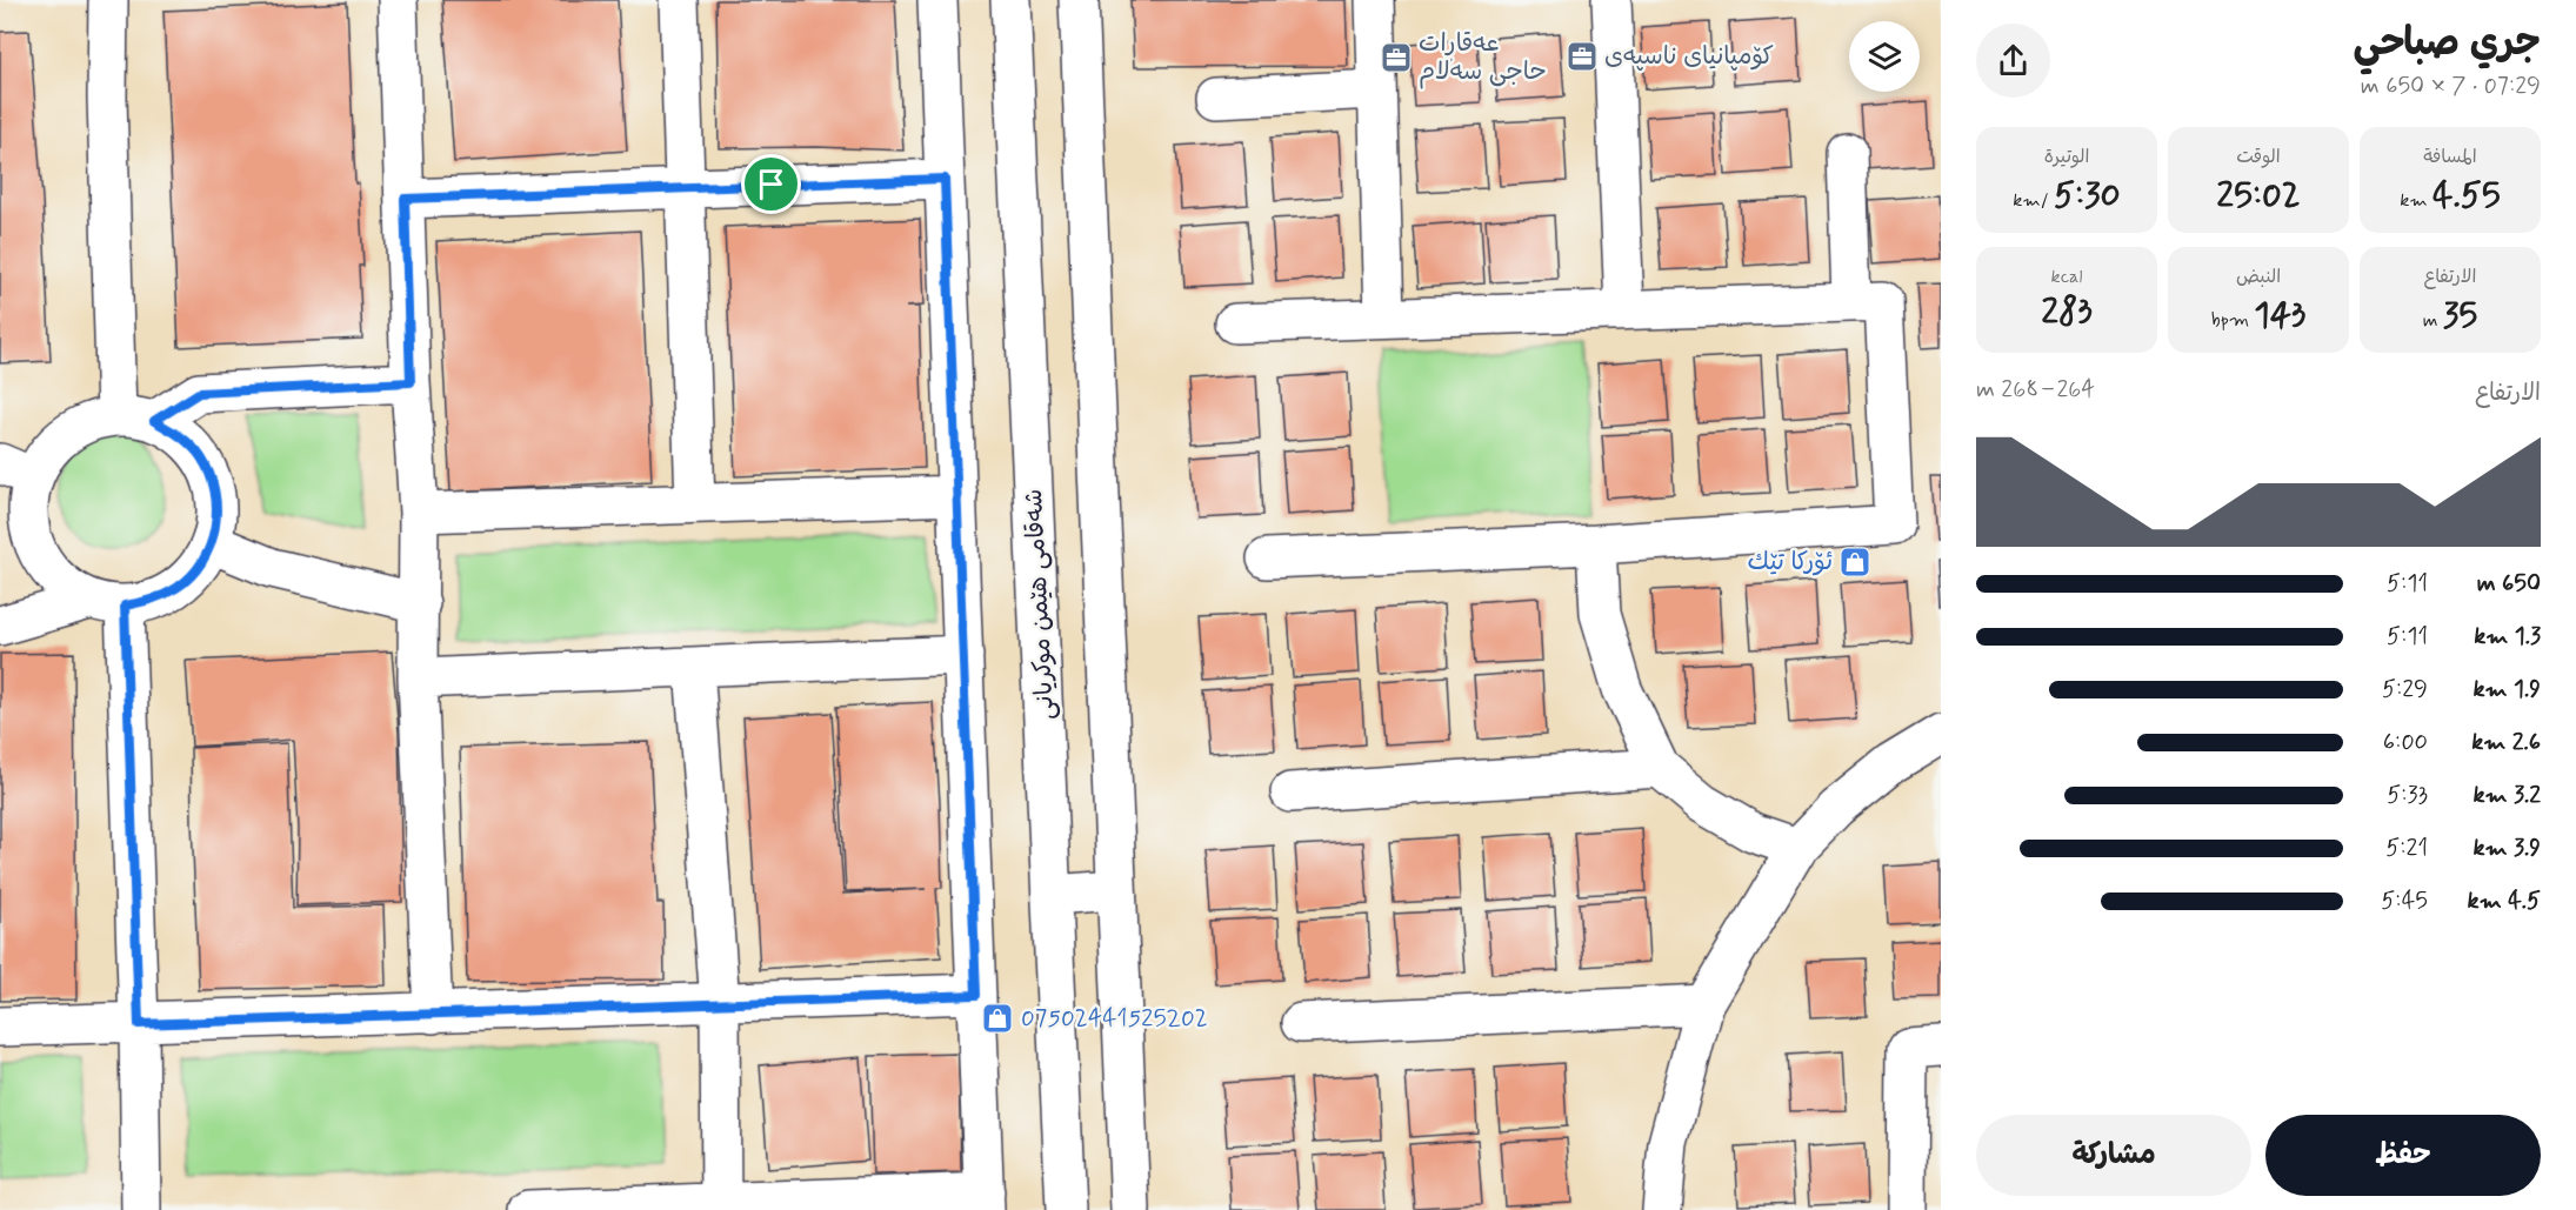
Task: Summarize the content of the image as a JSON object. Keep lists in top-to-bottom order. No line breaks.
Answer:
{"streets":{"street":["شەقامی هێمن موکریانی"]},"places":{"office":["کۆمپانیای ناسپەی","عەقاڕات حاجی سەلام"],"shop":["ئۆركا تێك","07502441525202"]},"page":{"heading":["جري صباحي","07:29 · 7 × 650 m"],"stats":[["المسافة","4.55 km"],["الوقت","25:02"],["الوتيرة","5:30 /km"],["الارتفاع","35 m"],["النبض","143 bpm"],["kcal","283"]],"chart":["الارتفاع","264–268 m"],"list":[{"name":"650 m","note":"5:11"},{"name":"1.3 km","note":"5:11"},{"name":"1.9 km","note":"5:29"},{"name":"2.6 km","note":"6:00"},{"name":"3.2 km","note":"5:33"},{"name":"3.9 km","note":"5:21"},{"name":"4.5 km","note":"5:45"}],"buttons":["حفظ","مشاركة"]}}
